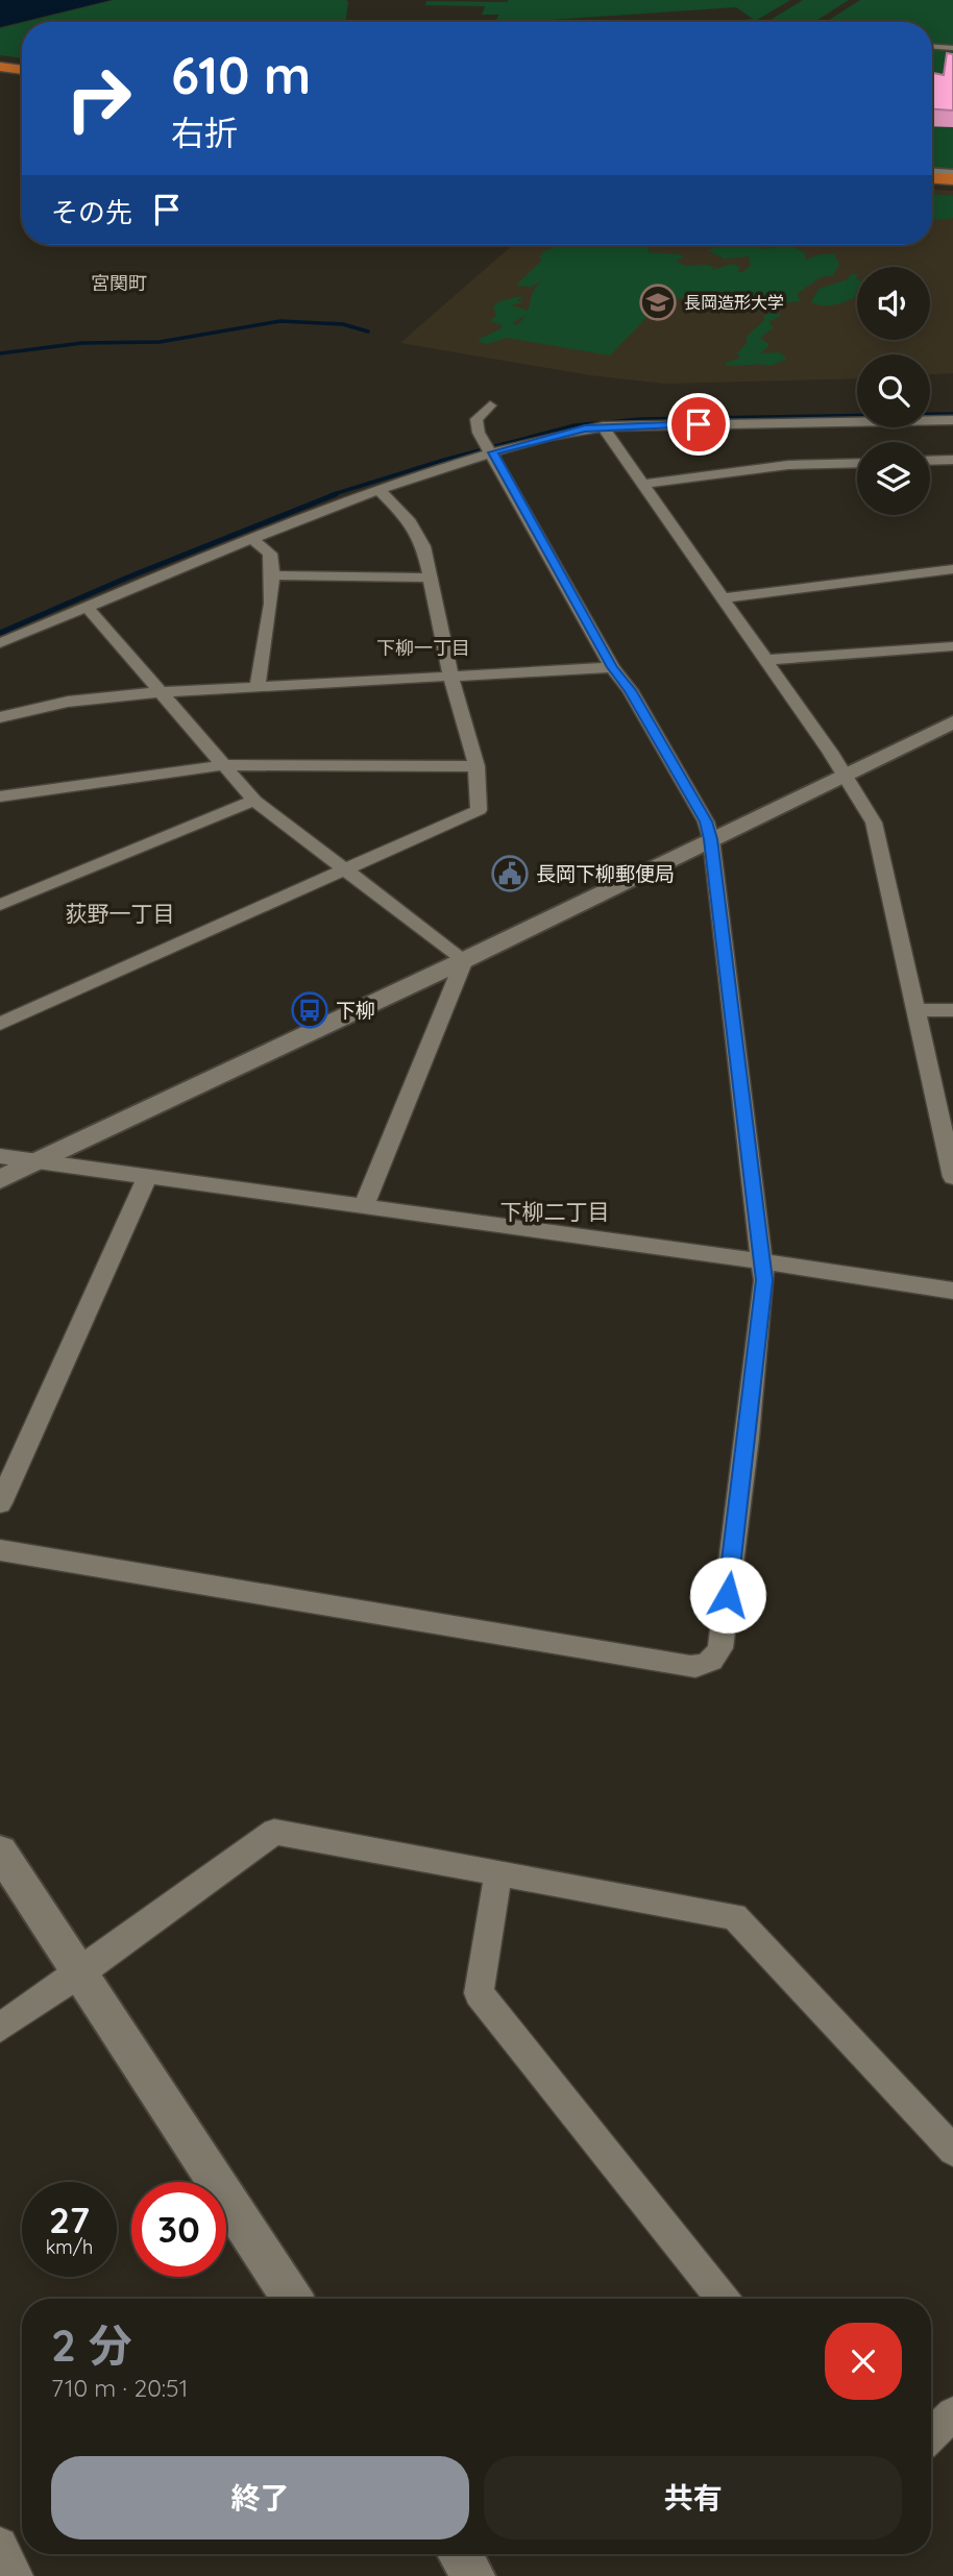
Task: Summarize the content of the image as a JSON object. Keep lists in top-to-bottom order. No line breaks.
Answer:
{"districts":["宮関町","下柳一丁目","荻野一丁目","下柳二丁目"],"places":{"school or university":["長岡造形大学"],"public building":["長岡下柳郵便局"],"bus stop":["下柳"]},"page":{"turn":["610 m","右折"],"then":"その先","speed":"27 km/h","limit":"30","heading":["2 分","710 m · 20:51"],"buttons":["終了","共有"]}}
